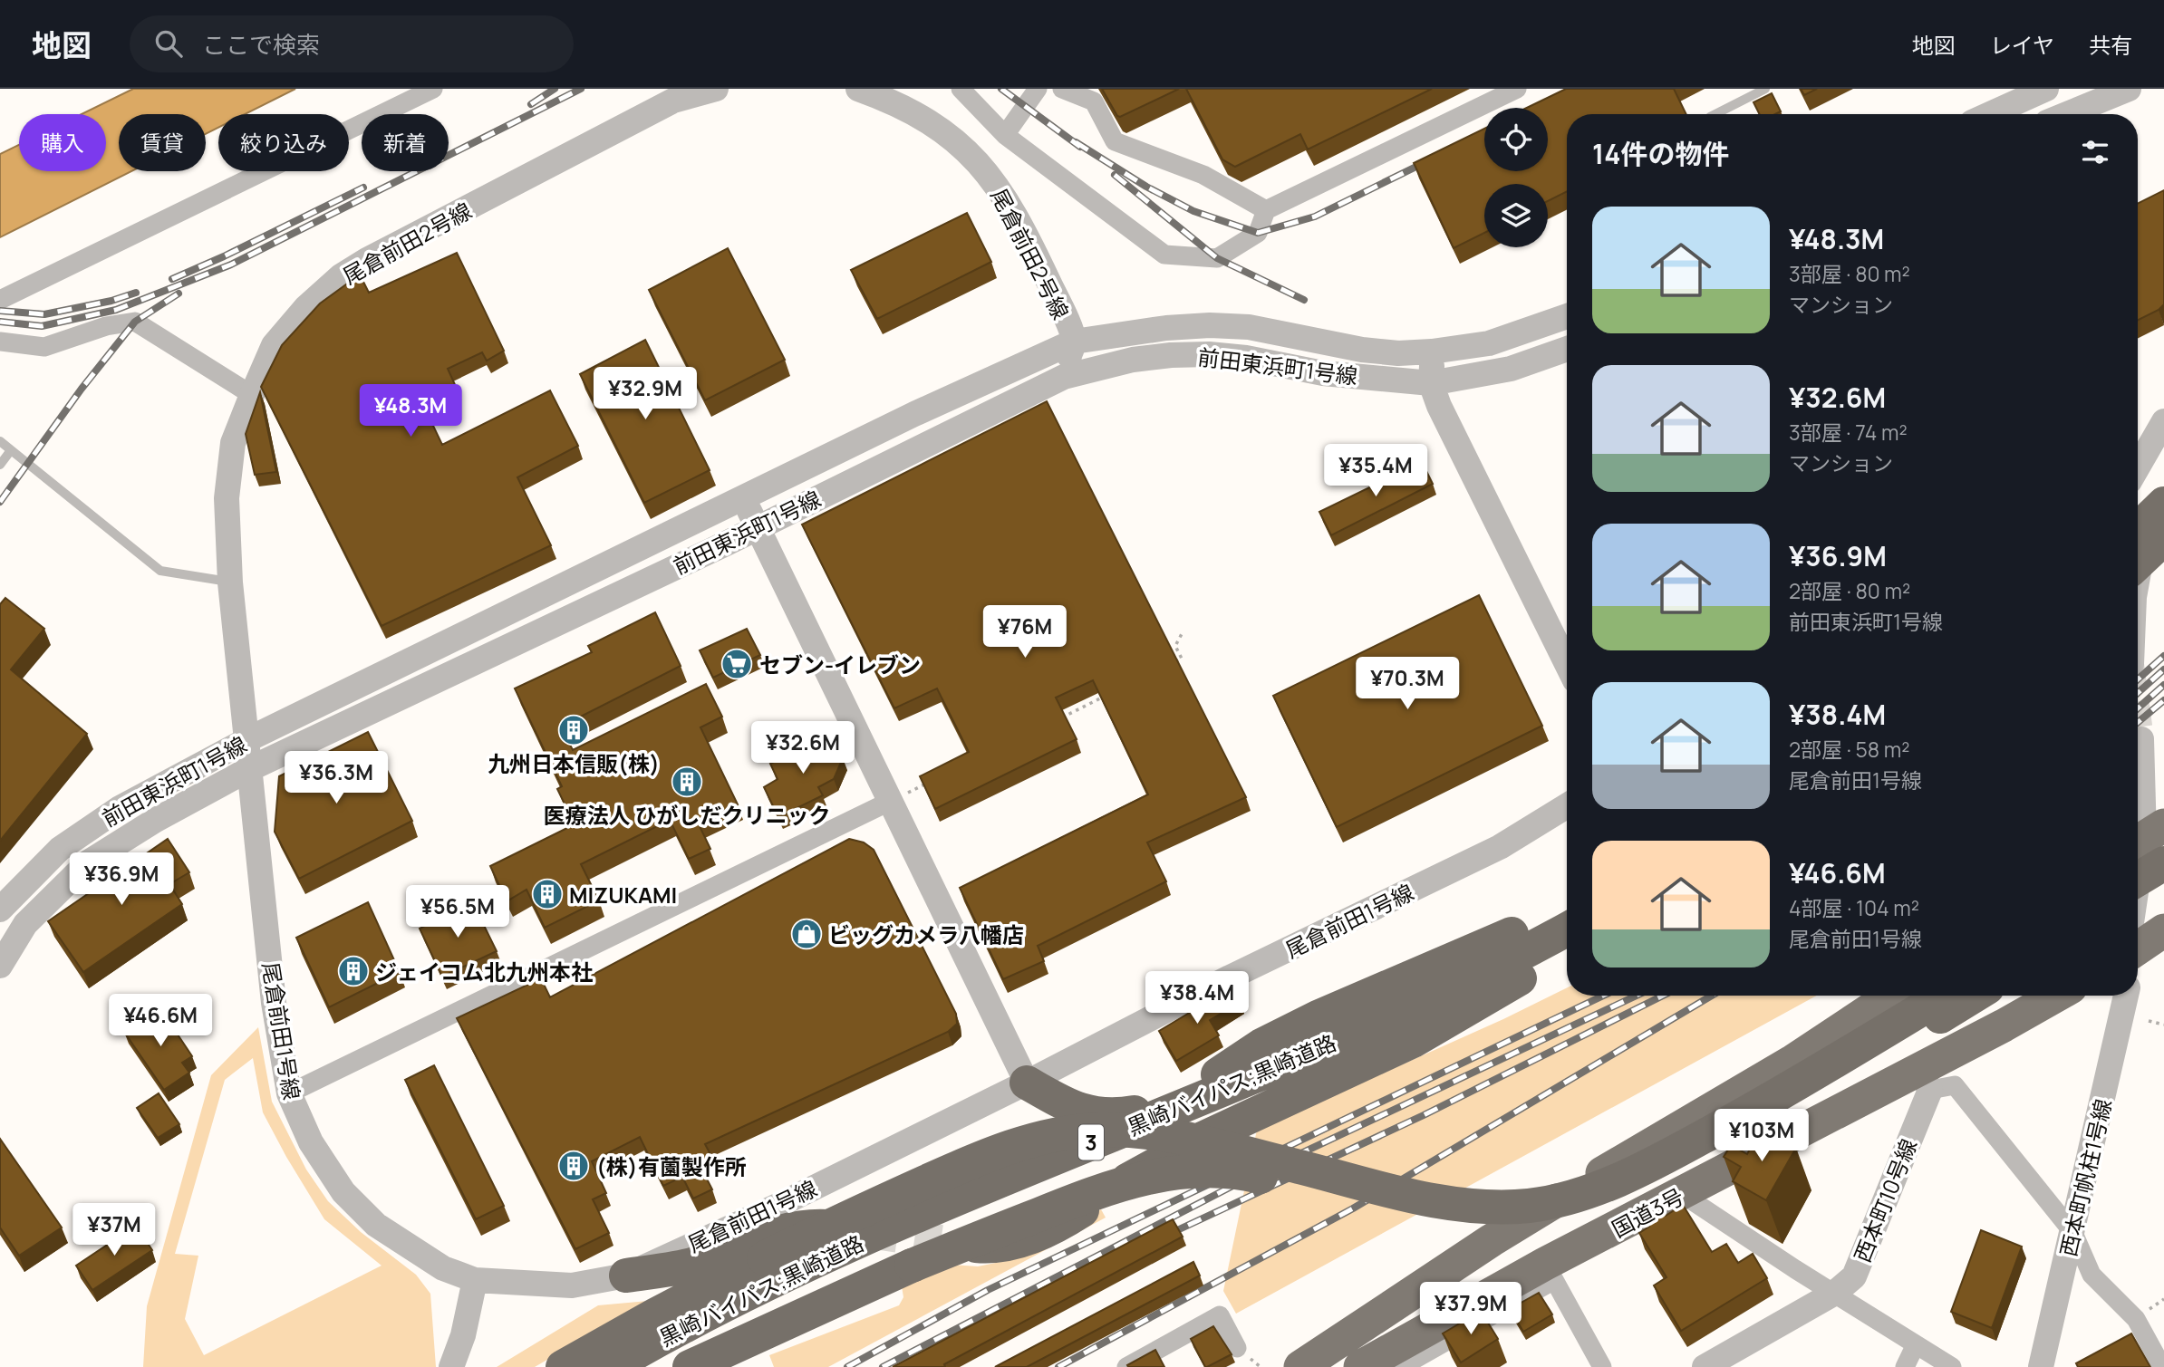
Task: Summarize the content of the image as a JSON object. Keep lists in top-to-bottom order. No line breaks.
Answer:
{"streets":{"highway":["黒崎バイパス;黒崎道路","3","国道3号"],"street":["尾倉前田2号線","前田東浜町1号線","尾倉前田1号線","西本町帆柱1号線","西本町10号線"]},"crossings":[["尾倉前田2号線","前田東浜町1号線"],["尾倉前田2号線","尾倉前田1号線"],["前田東浜町1号線","尾倉前田1号線"],["西本町10号線","国道3号"]],"places":{"supermarket":["セブン-イレブン"],"building":["九州日本信販(株)","医療法人 ひがしだクリニック","MIZUKAMI","ジェイコム北九州本社","(株)有薗製作所"],"shop":["ビッグカメラ八幡店"]},"page":{"header":"地図","search":"ここで検索","nav":["地図","レイヤ","共有"],"chip":["購入","賃貸","絞り込み","新着"],"heading":"14件の物件","list":[{"name":"¥48.3M","note":"3部屋 · 80 m² · マンション"},{"name":"¥32.6M","note":"3部屋 · 74 m² · マンション"},{"name":"¥36.9M","note":"2部屋 · 80 m² · 前田東浜町1号線"},{"name":"¥38.4M","note":"2部屋 · 58 m² · 尾倉前田1号線"},{"name":"¥46.6M","note":"4部屋 · 104 m² · 尾倉前田1号線"}],"price":["¥32.9M","¥48.3M","¥35.4M","¥76M","¥70.3M","¥32.6M","¥36.3M","¥36.9M","¥56.5M","¥38.4M","¥46.6M","¥103M","¥37M","¥37.9M"]}}
